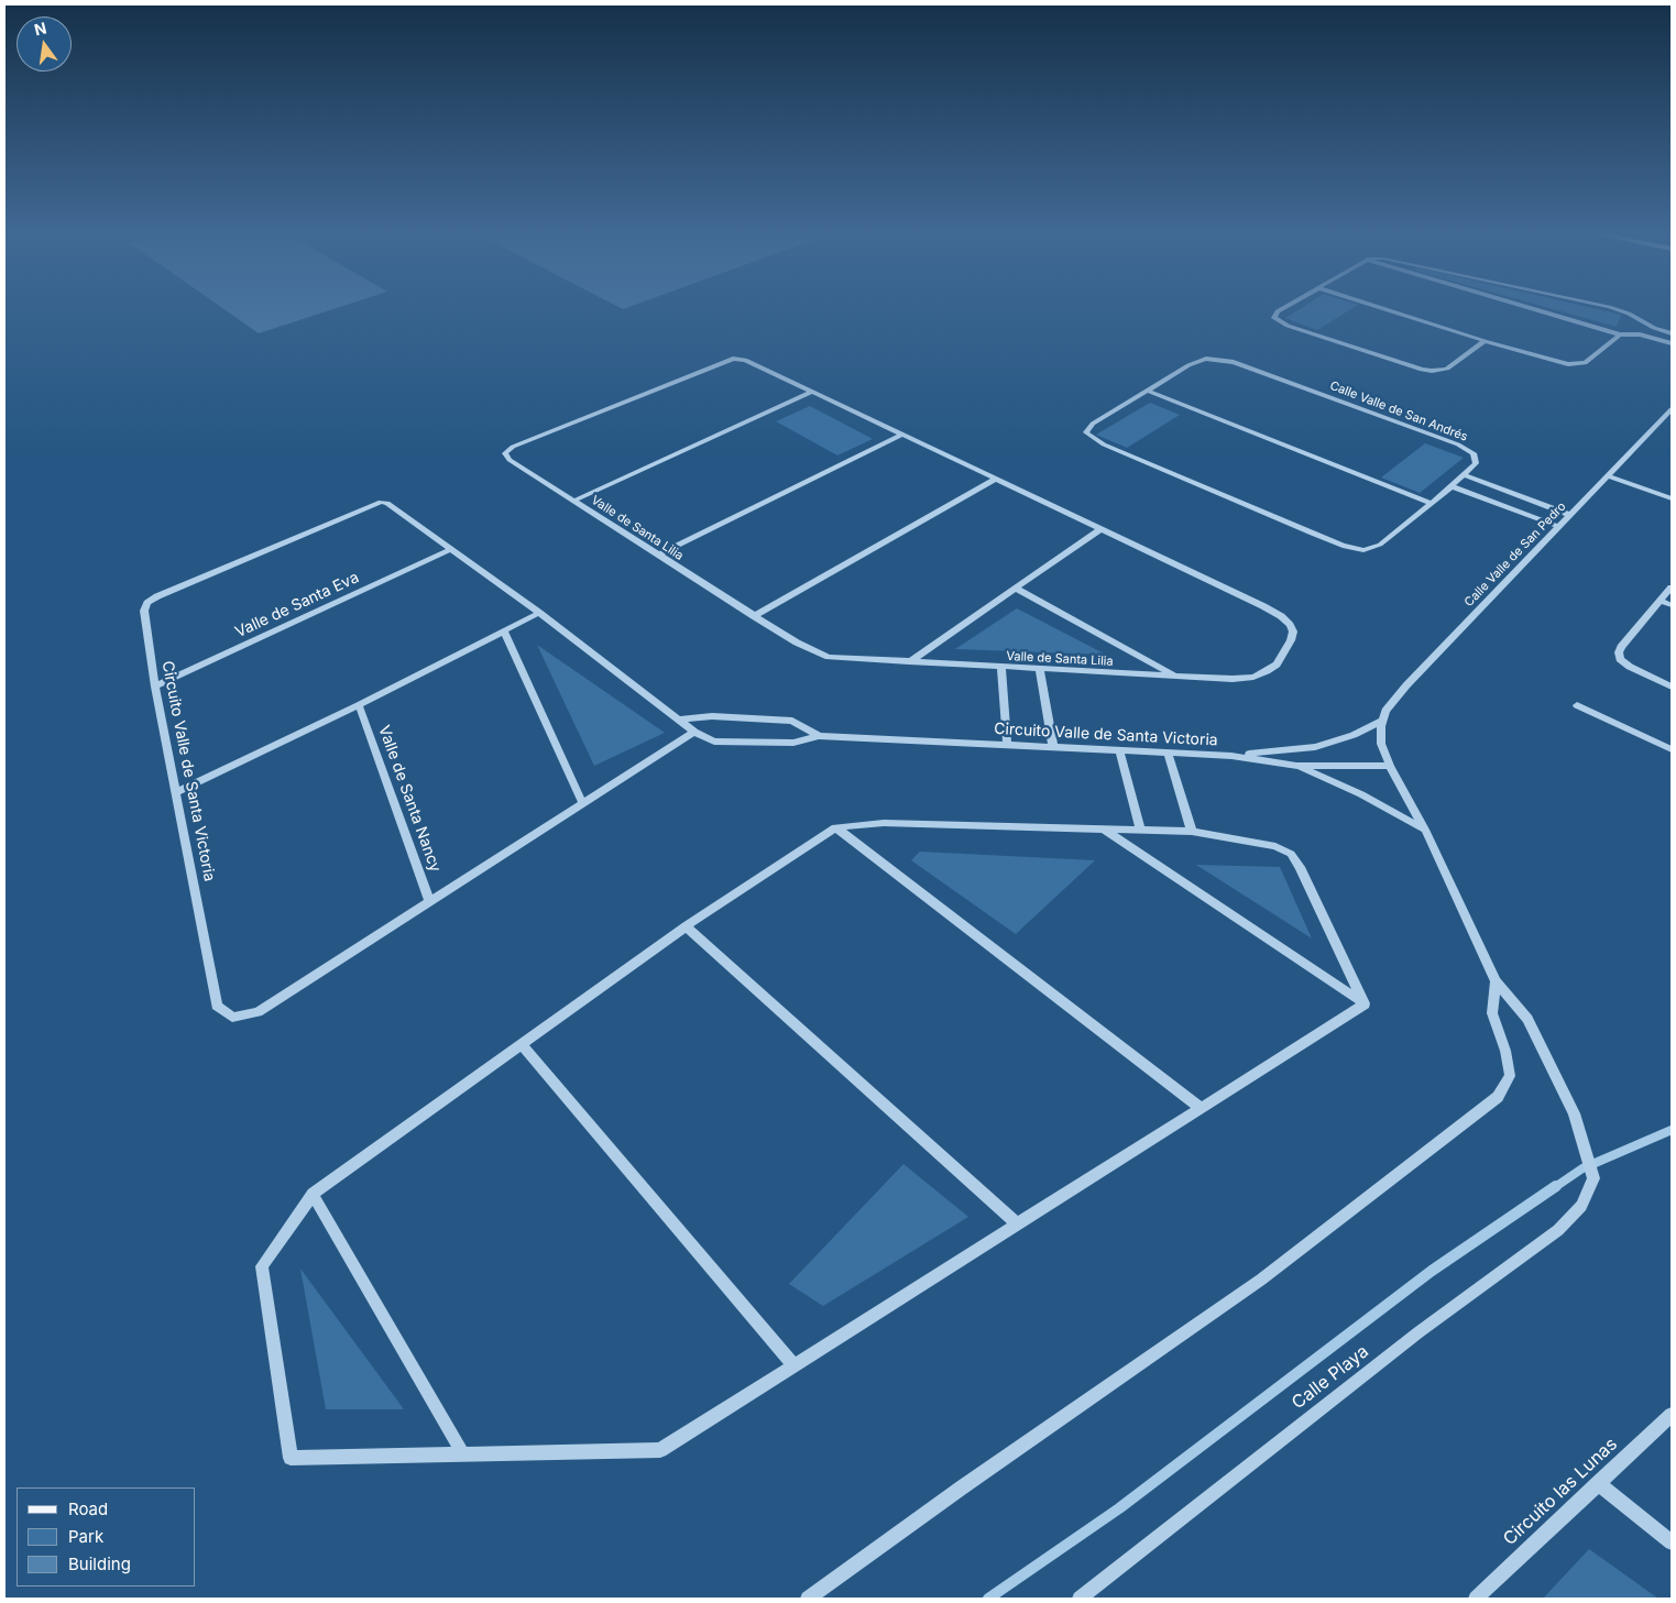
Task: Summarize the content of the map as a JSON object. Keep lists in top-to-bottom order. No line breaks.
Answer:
{"streets":{"street":["Calle Valle de San Andrés","Valle de Santa Lilia","Calle Valle de San Pedro","Valle de Santa Eva","Circuito Valle de Santa Victoria","Valle de Santa Nancy","Calle Playa","Circuito las Lunas"]},"crossings":[["Calle Valle de San Pedro","Circuito Valle de Santa Victoria"],["Valle de Santa Eva","Circuito Valle de Santa Victoria"],["Circuito Valle de Santa Victoria","Valle de Santa Nancy"]],"legend":["Road","Park","Building"],"north":"top"}
